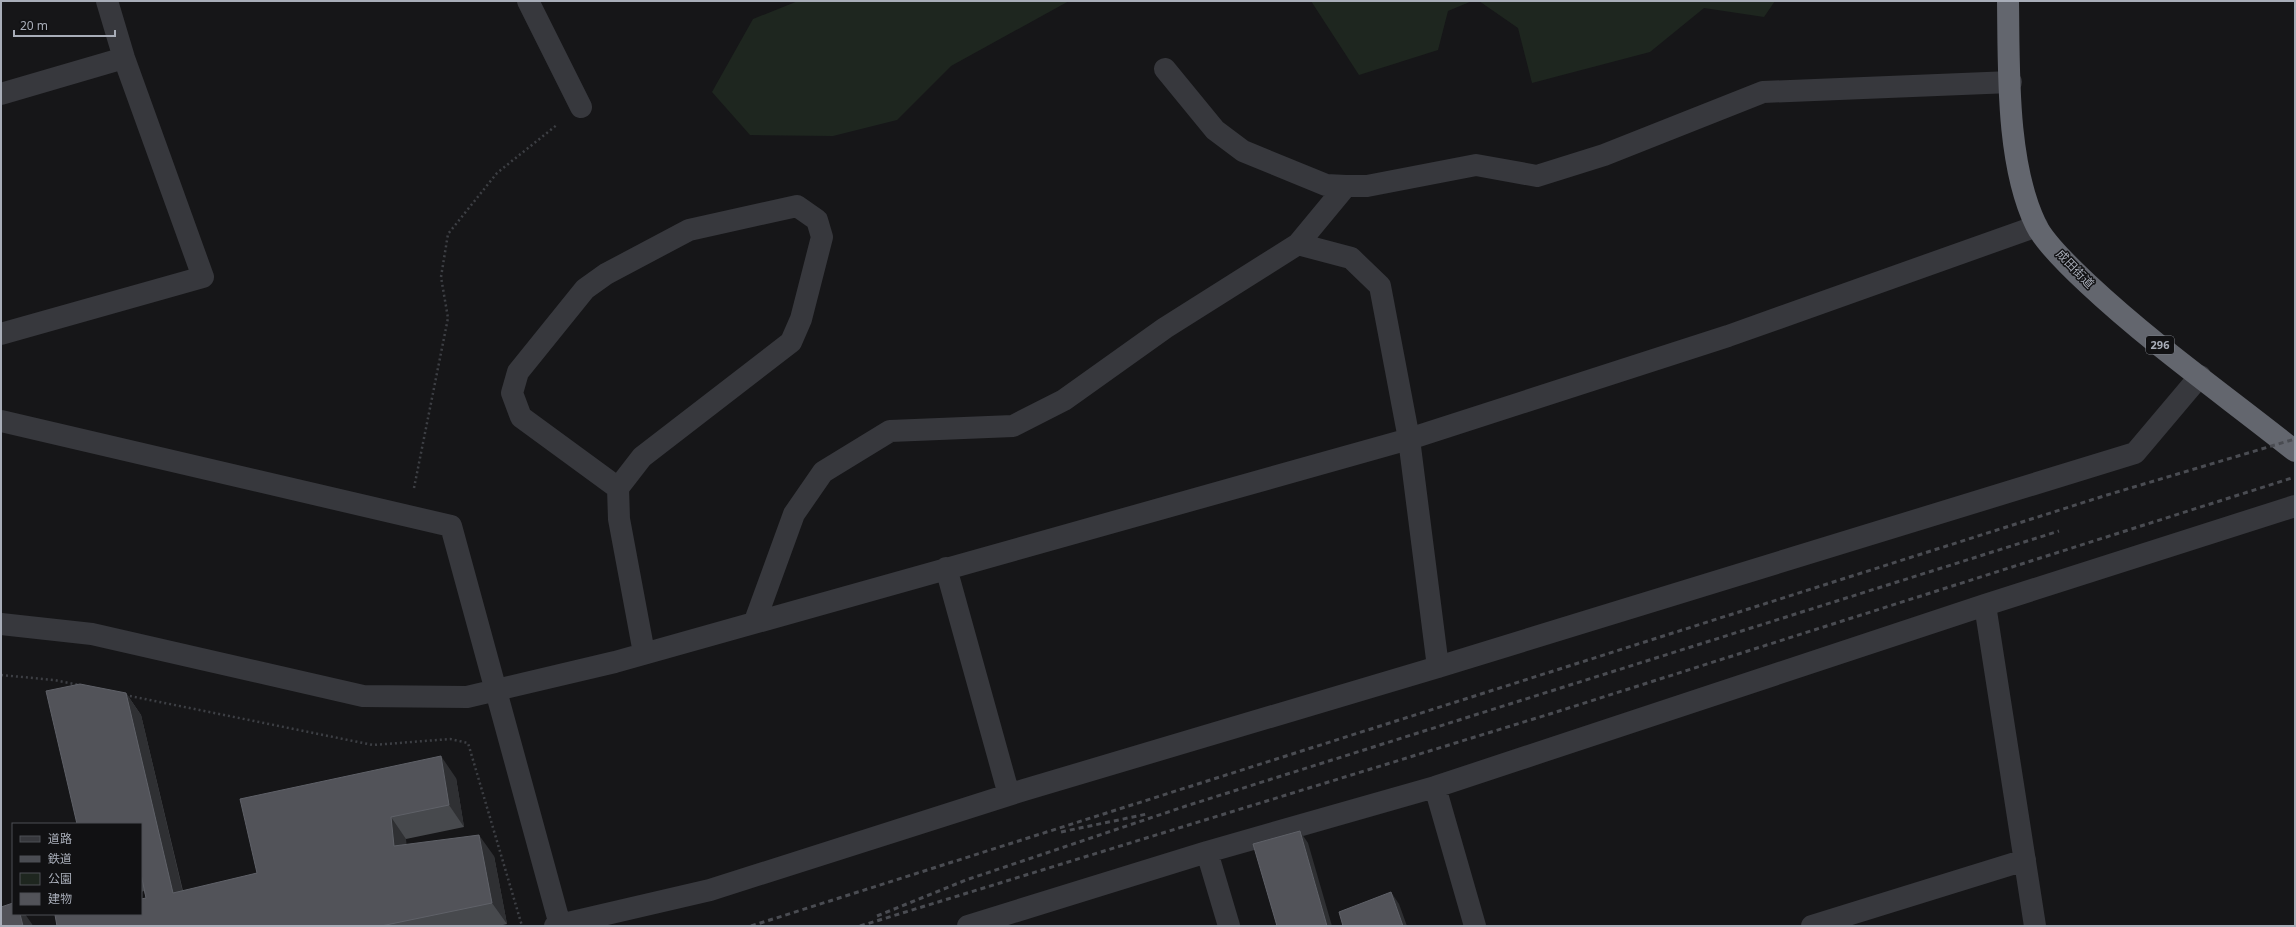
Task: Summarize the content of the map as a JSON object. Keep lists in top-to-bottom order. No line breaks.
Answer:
{"streets":{"highway":["成田街道","296"]},"legend":["道路","鉄道","公園","建物"],"scale_bar":"20 m"}
